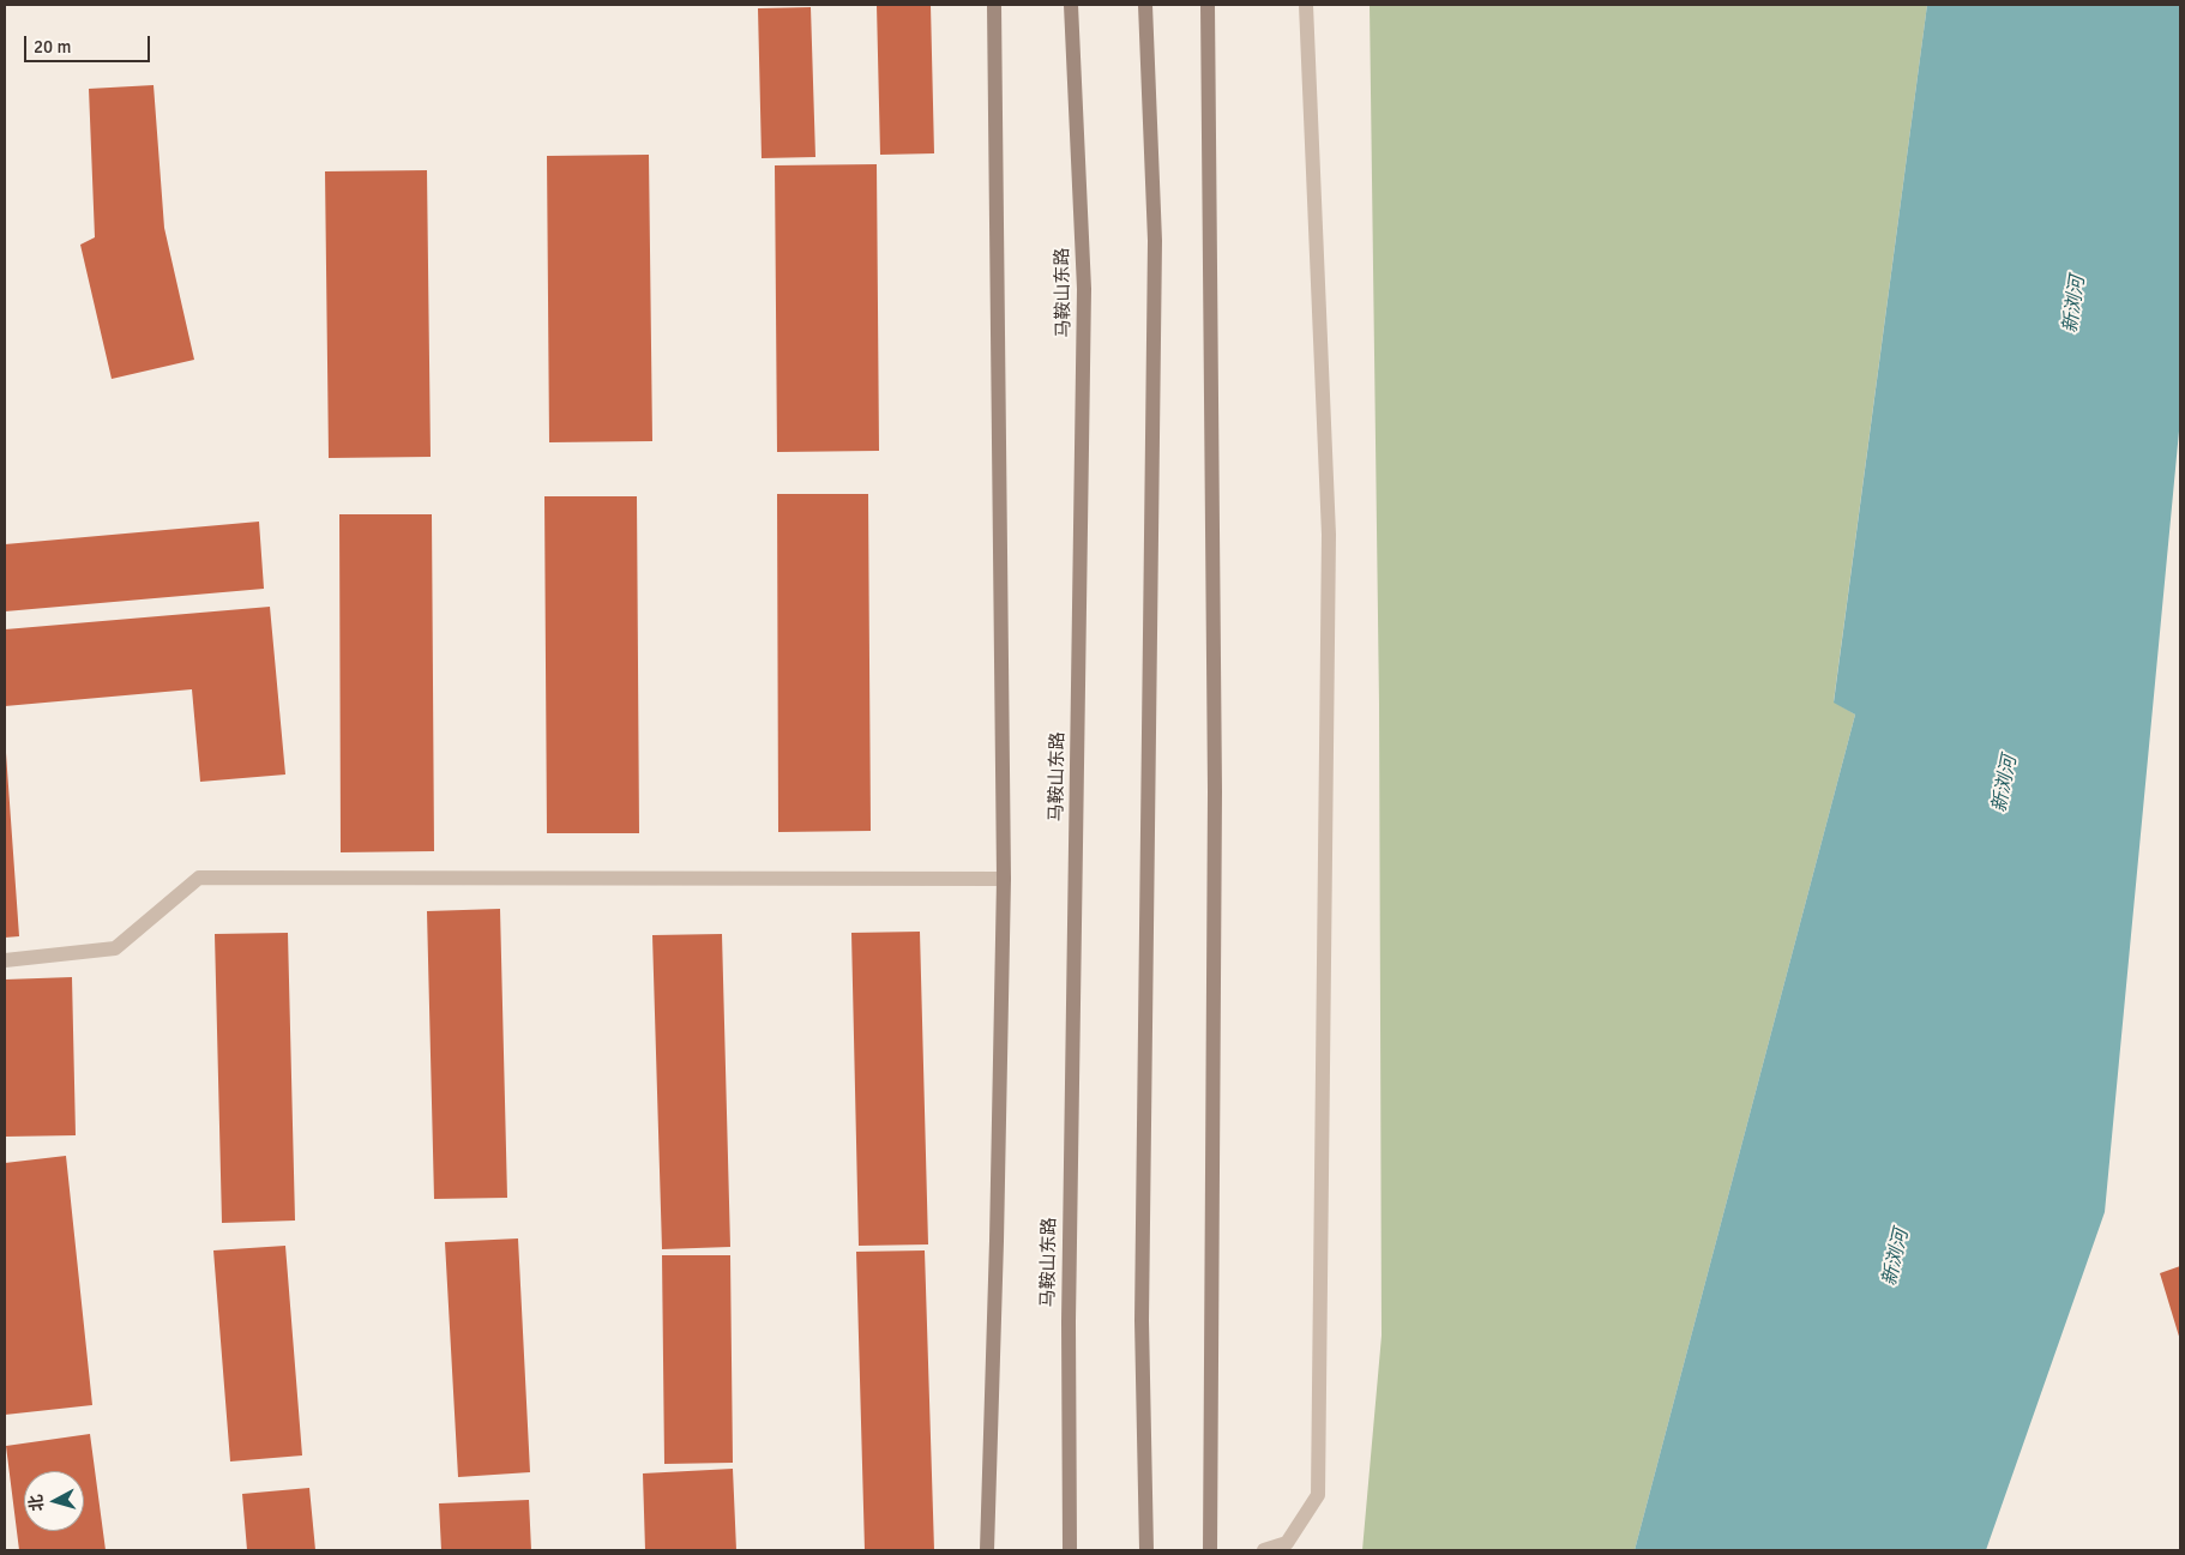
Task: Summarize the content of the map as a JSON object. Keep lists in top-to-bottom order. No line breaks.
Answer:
{"streets":{"main road":["马鞍山东路"]},"water":["新浏河"],"scale_bar":"20 m","north":"left"}
